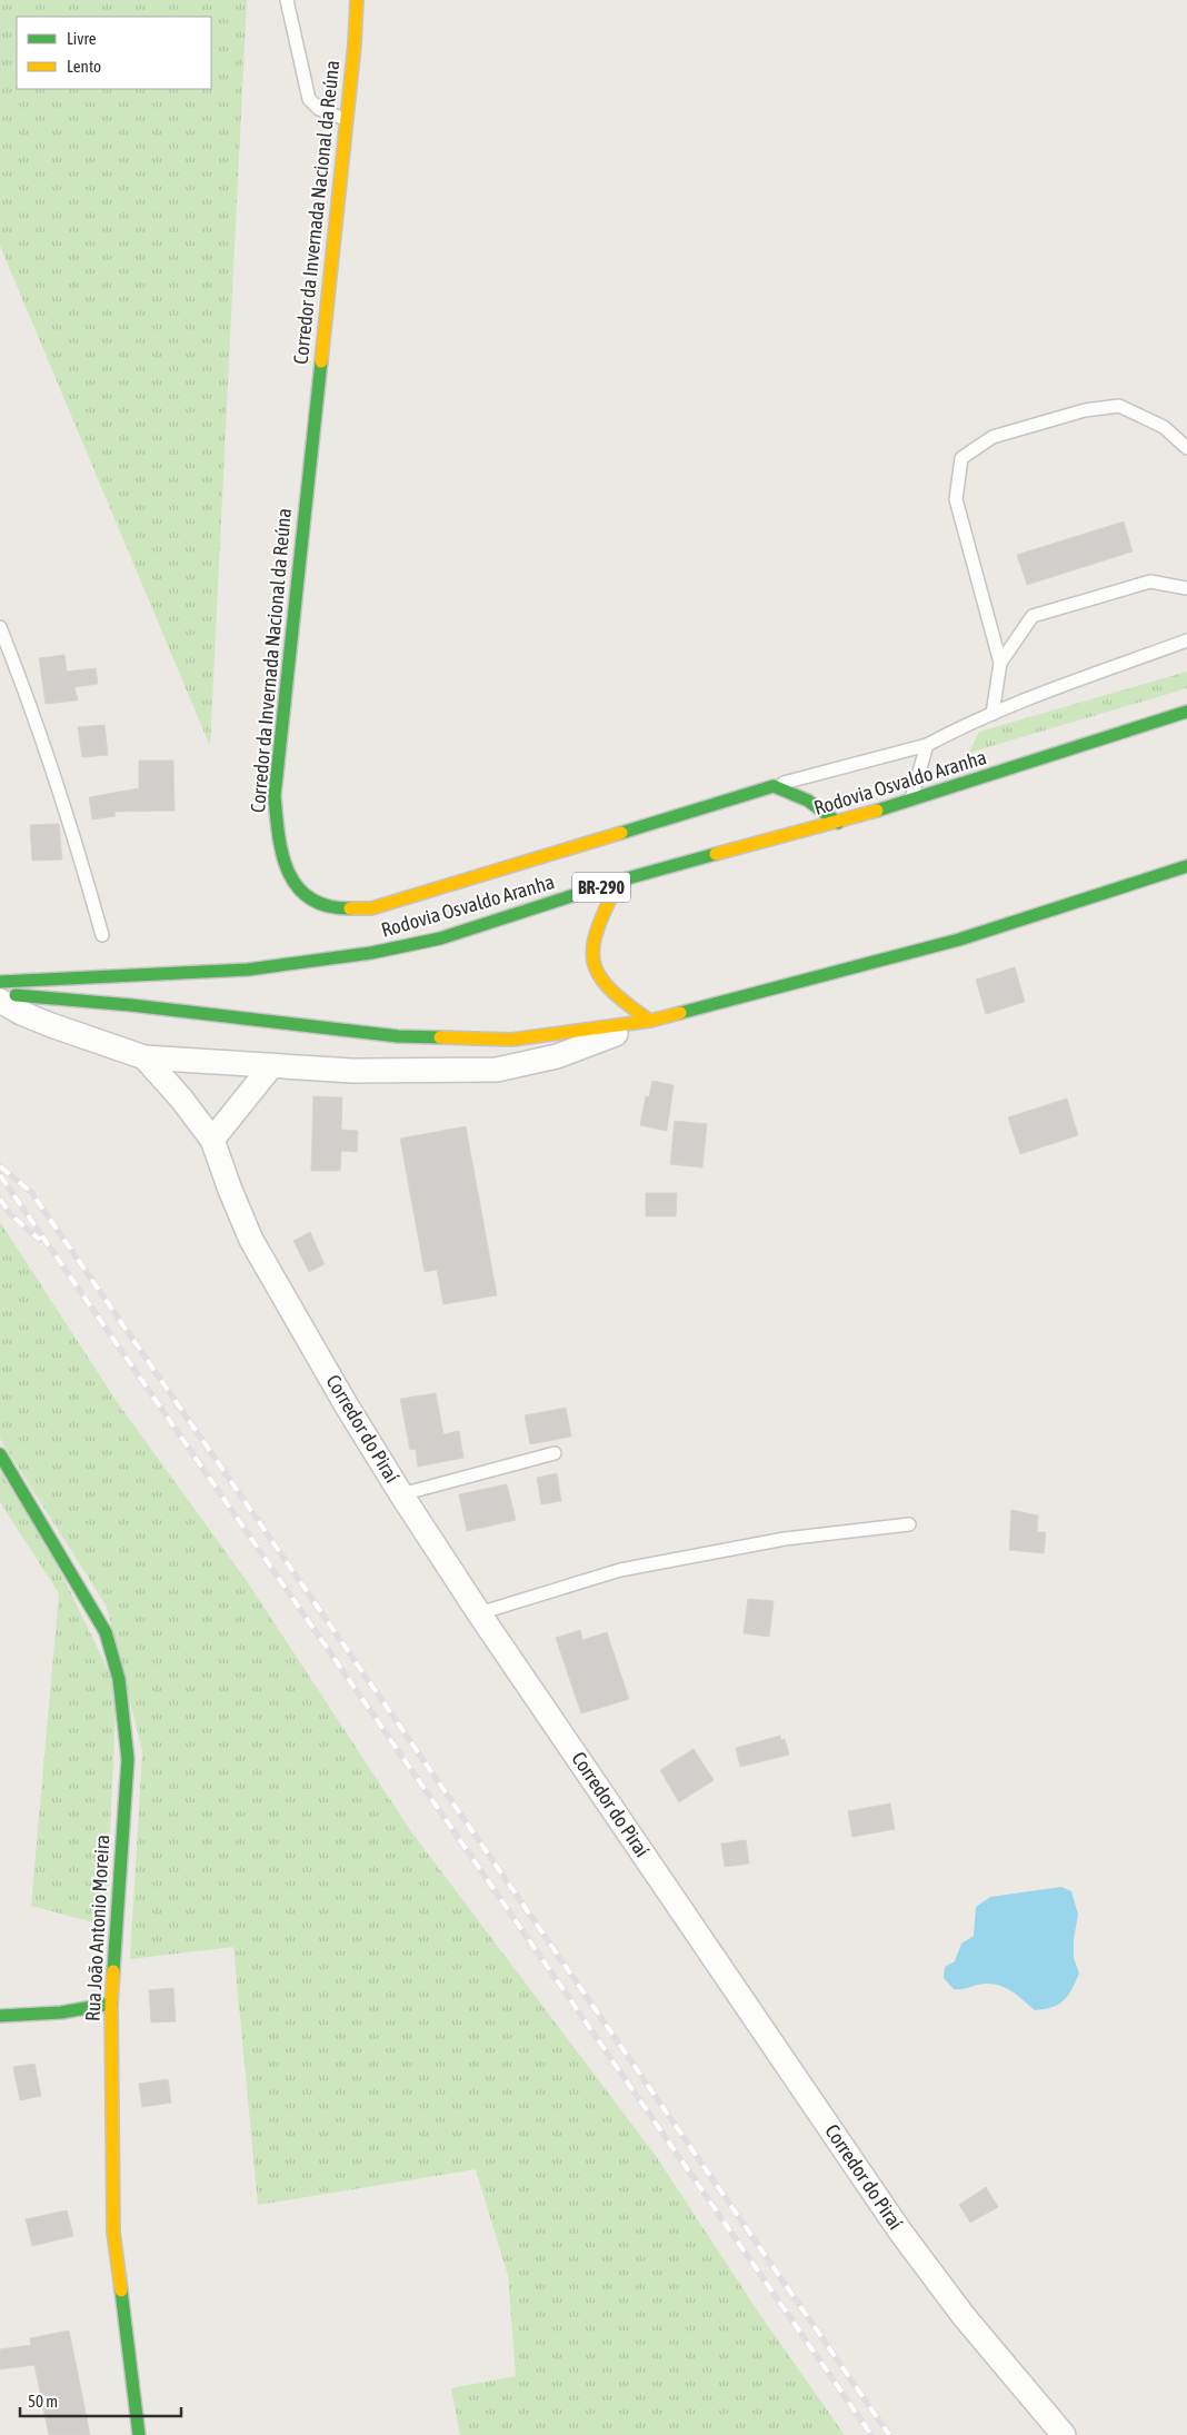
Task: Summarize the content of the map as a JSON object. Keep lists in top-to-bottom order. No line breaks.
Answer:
{"streets":{"main road":["Corredor da Invernada Nacional da Reúna","Rodovia Osvaldo Aranha","BR-290","Rua João Antonio Moreira"],"street":["Corredor do Piraí"]},"legend":["Livre","Lento"],"scale_bar":"50 m"}
